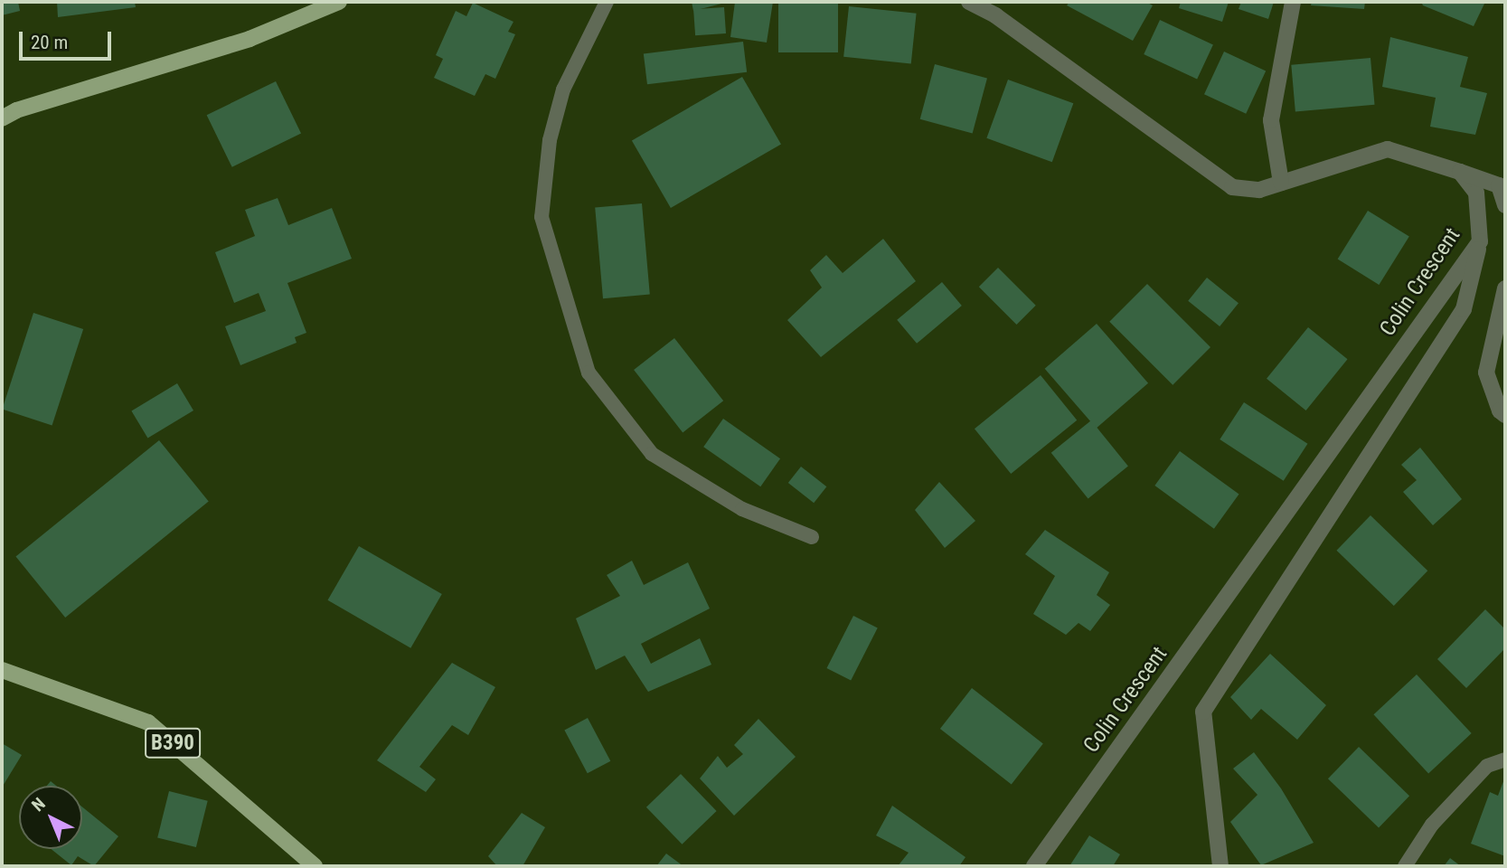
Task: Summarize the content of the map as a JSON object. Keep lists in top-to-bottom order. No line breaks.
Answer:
{"streets":{"main road":["B390"],"street":["Colin Crescent"]},"scale_bar":"20 m","north":"top left"}
